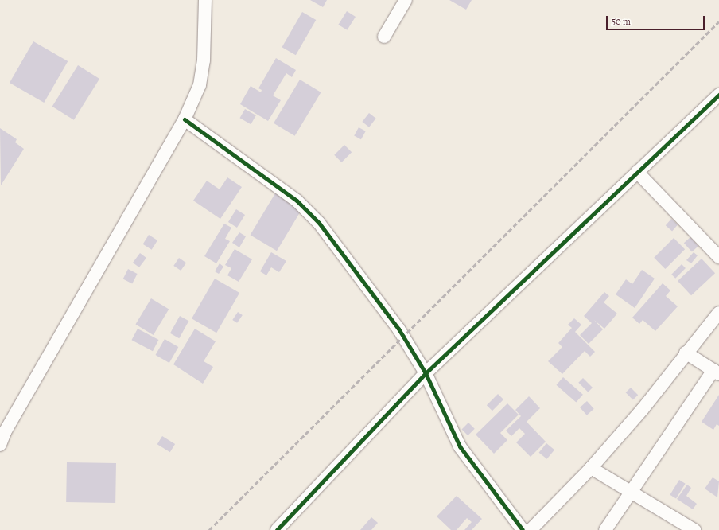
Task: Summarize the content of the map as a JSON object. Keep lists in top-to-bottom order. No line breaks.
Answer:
{"scale_bar":"50 m"}
